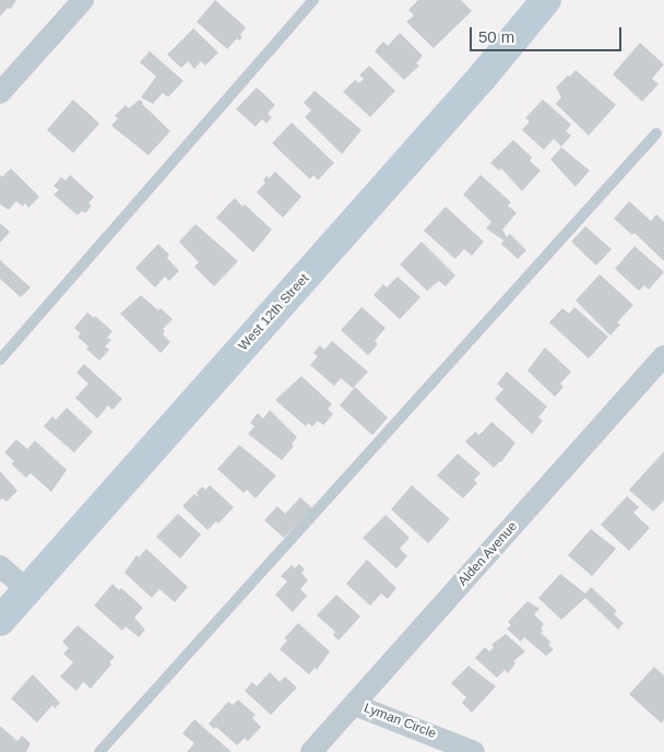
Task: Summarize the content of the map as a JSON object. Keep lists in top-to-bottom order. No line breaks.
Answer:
{"streets":{"street":["West 12th Street","Alden Avenue","Lyman Circle"]},"crossings":[["Alden Avenue","Lyman Circle"]],"scale_bar":"50 m"}
